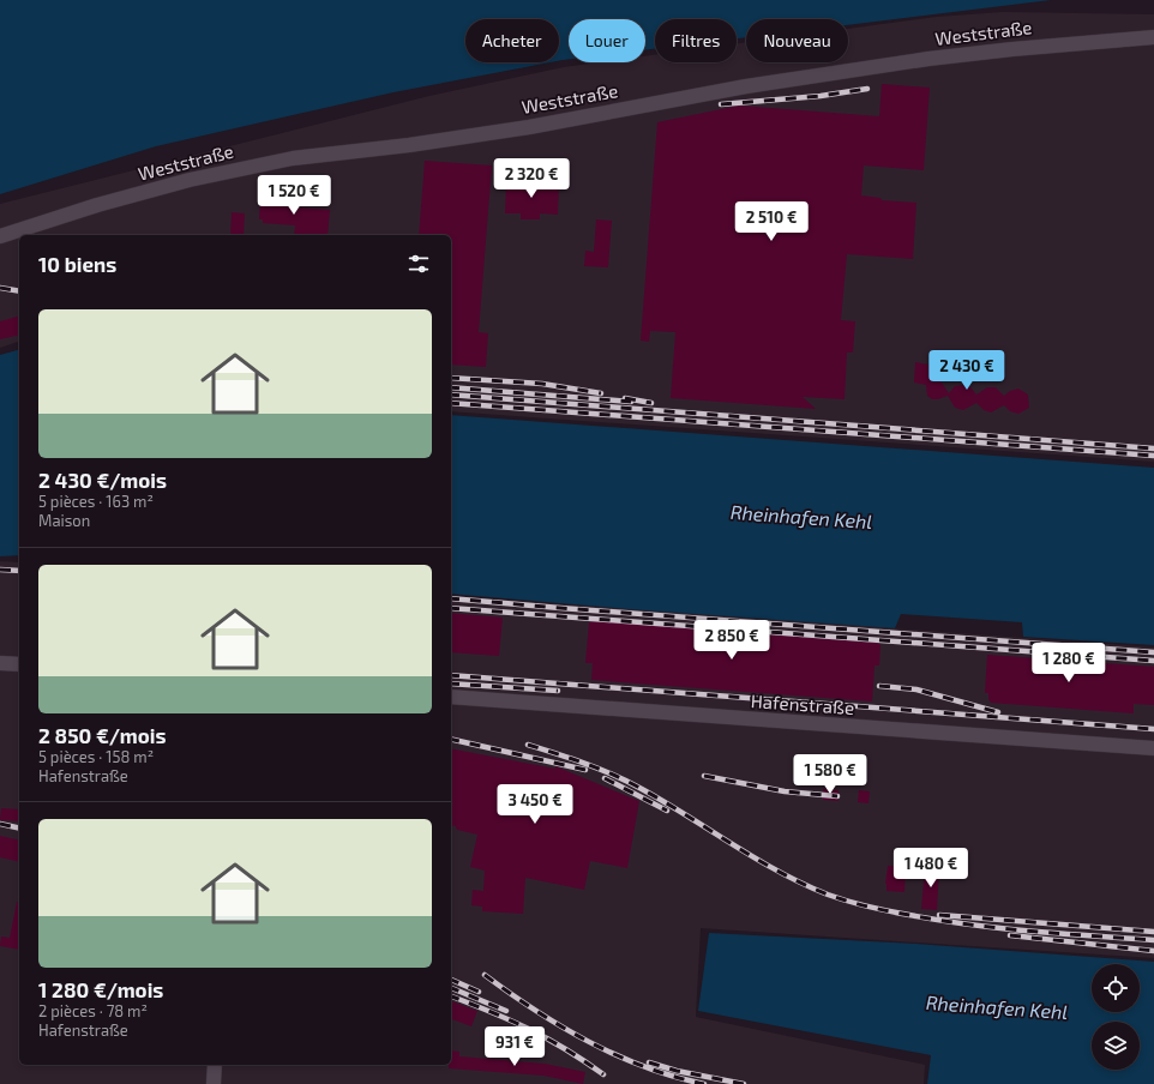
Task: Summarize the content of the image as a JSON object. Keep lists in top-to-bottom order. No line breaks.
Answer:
{"streets":{"street":["Weststraße","Hafenstraße"]},"water":["Rheinhafen Kehl"],"page":{"chip":["Acheter","Louer","Filtres","Nouveau"],"price":["2 320 €","1 520 €","2 510 €","2 430 €","2 850 €","1 280 €","1 580 €","3 450 €","1 480 €","931 €"],"heading":"10 biens","list":[{"name":"2 430 €/mois","note":"5 pièces · 163 m² · Maison"},{"name":"2 850 €/mois","note":"5 pièces · 158 m² · Hafenstraße"},{"name":"1 280 €/mois","note":"2 pièces · 78 m² · Hafenstraße"}]}}
